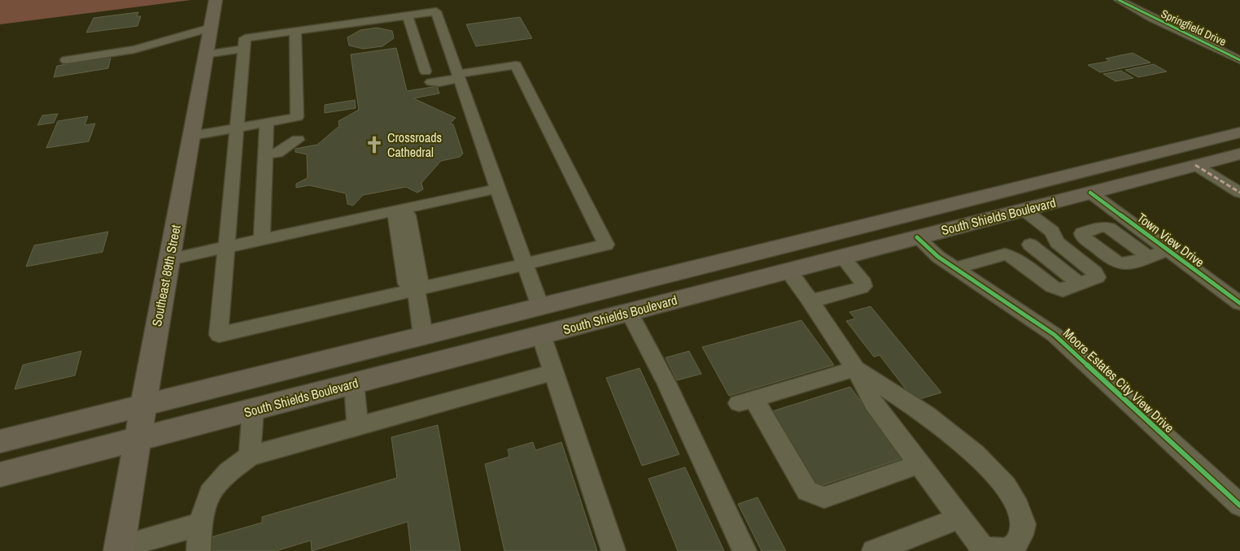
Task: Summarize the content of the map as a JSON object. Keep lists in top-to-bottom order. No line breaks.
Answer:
{"streets":{"main road":["South Shields Boulevard","Southeast 89th Street"],"street":["Springfield Drive","Town View Drive","Moore Estates City View Drive"]},"crossings":[["South Shields Boulevard","Town View Drive"],["South Shields Boulevard","Southeast 89th Street"],["South Shields Boulevard","Moore Estates City View Drive"]],"places":{"church":["Crossroads Cathedral"]}}
